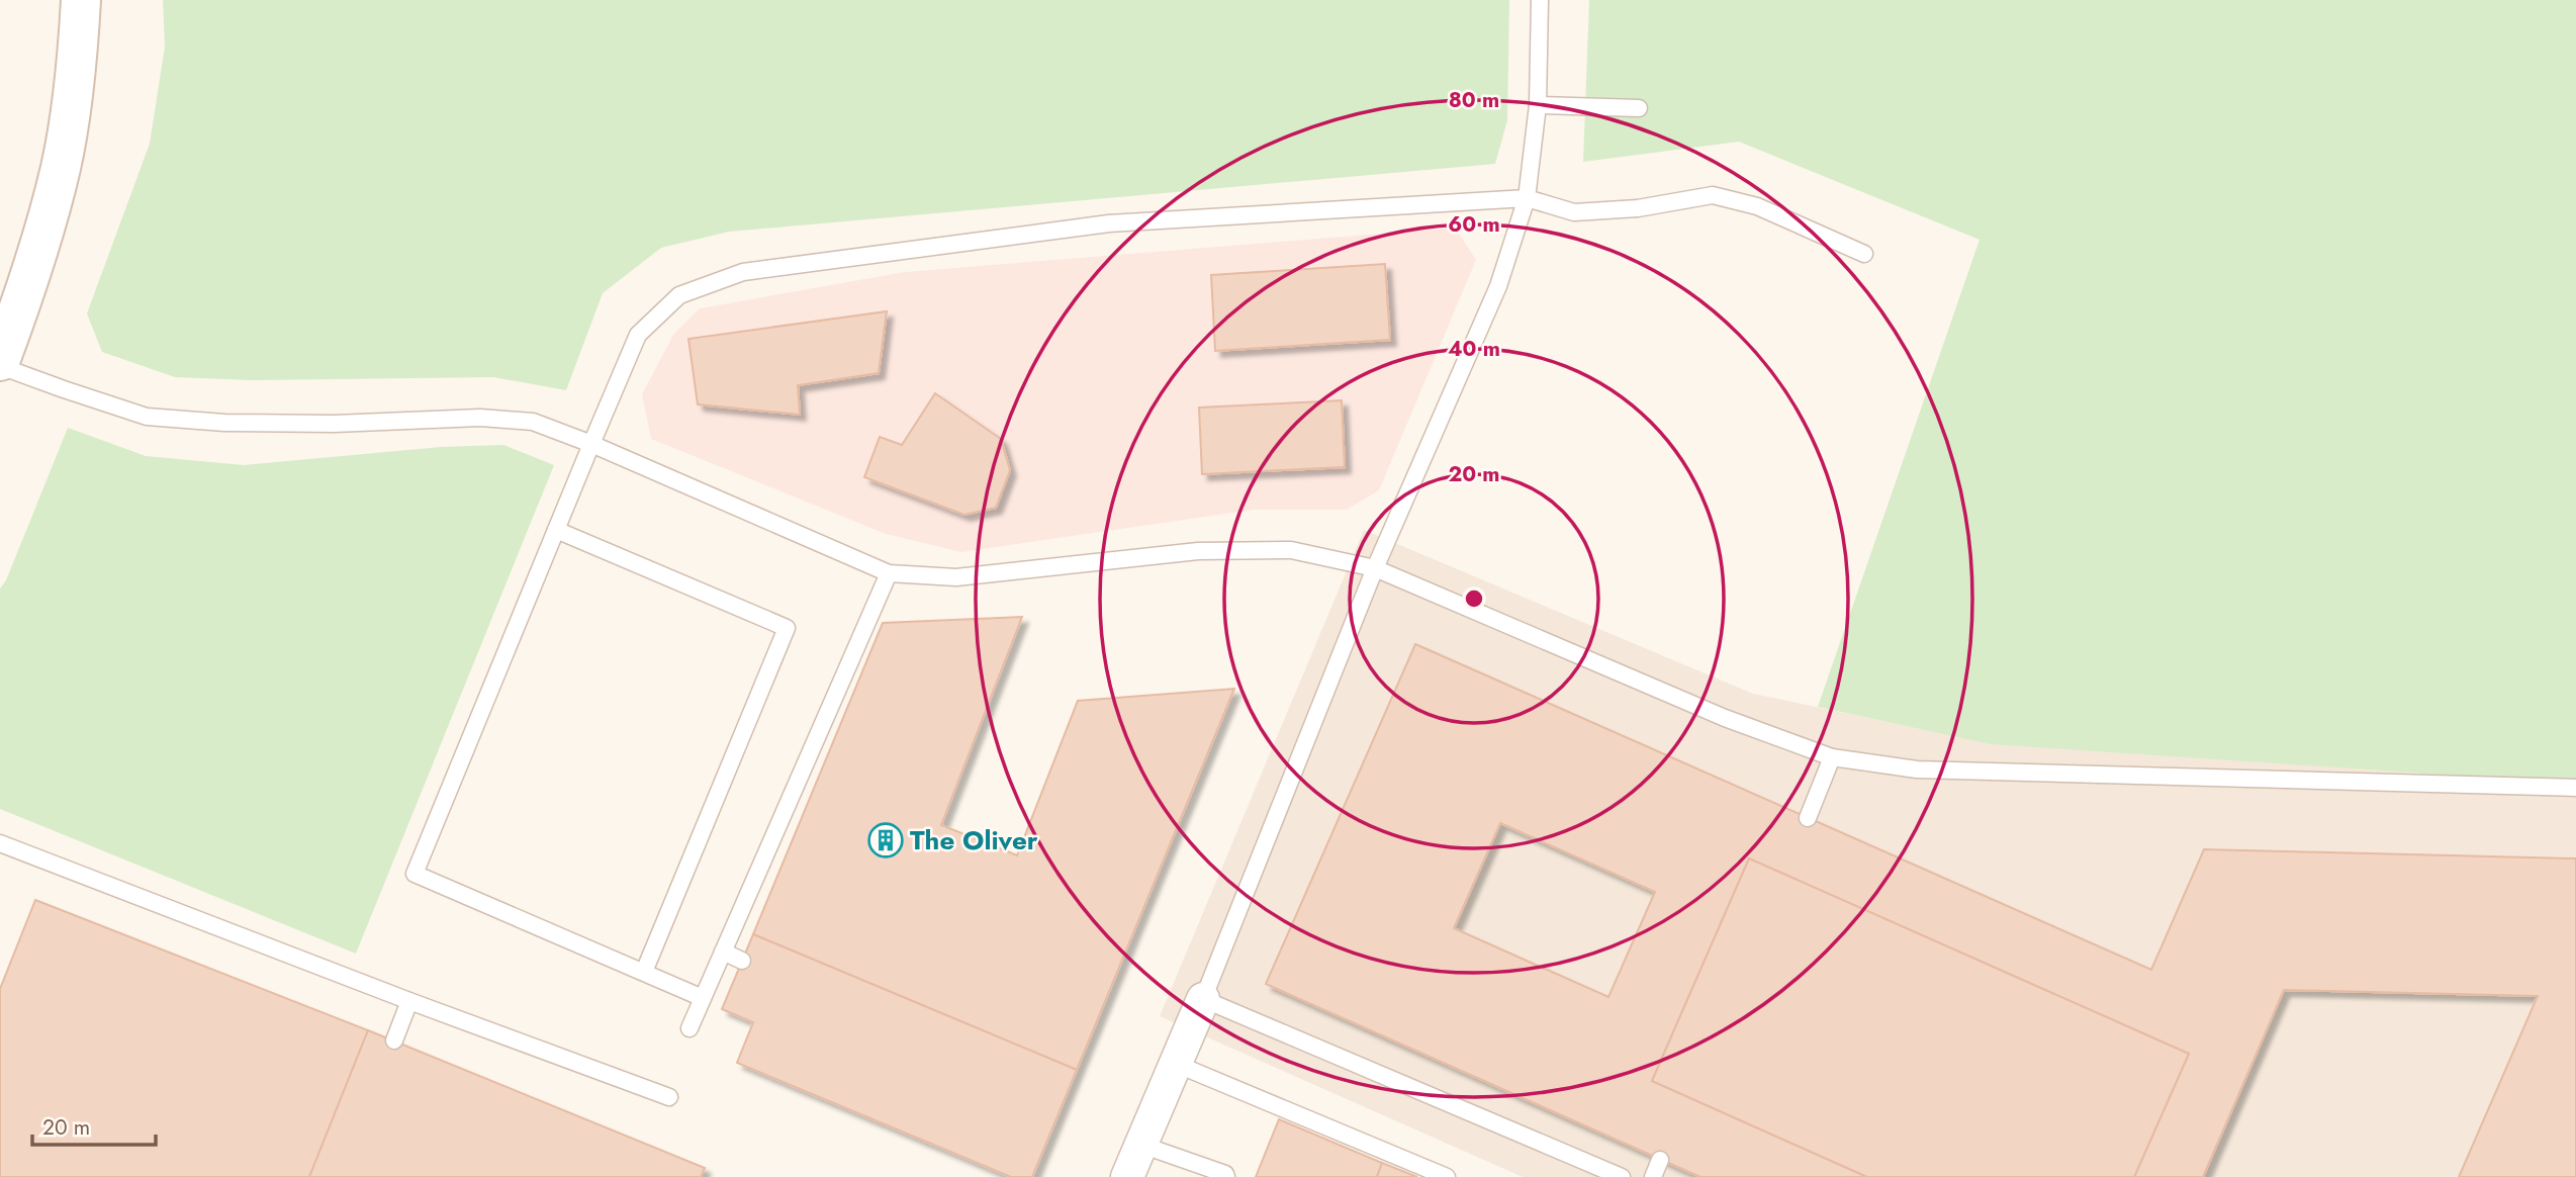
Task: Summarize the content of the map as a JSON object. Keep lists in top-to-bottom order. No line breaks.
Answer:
{"places":{"building":["The Oliver"]},"scale_bar":"20 m","rings":["80 m","60 m","40 m","20 m"]}
